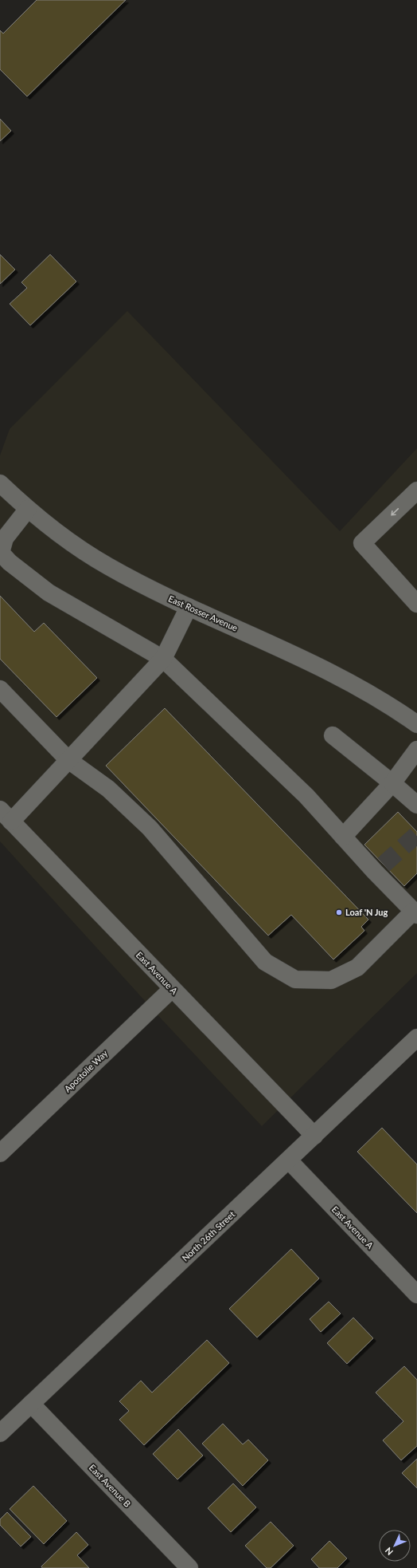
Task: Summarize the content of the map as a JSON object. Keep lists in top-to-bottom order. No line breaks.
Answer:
{"streets":{"street":["East Rosser Avenue","East Avenue A","Apostolie Way","North 26th Street","East Avenue B"]},"crossings":[["East Avenue A","Apostolie Way"],["East Avenue A","North 26th Street"],["North 26th Street","East Avenue B"]],"places":["Loaf 'N Jug"],"north":"bottom left"}
